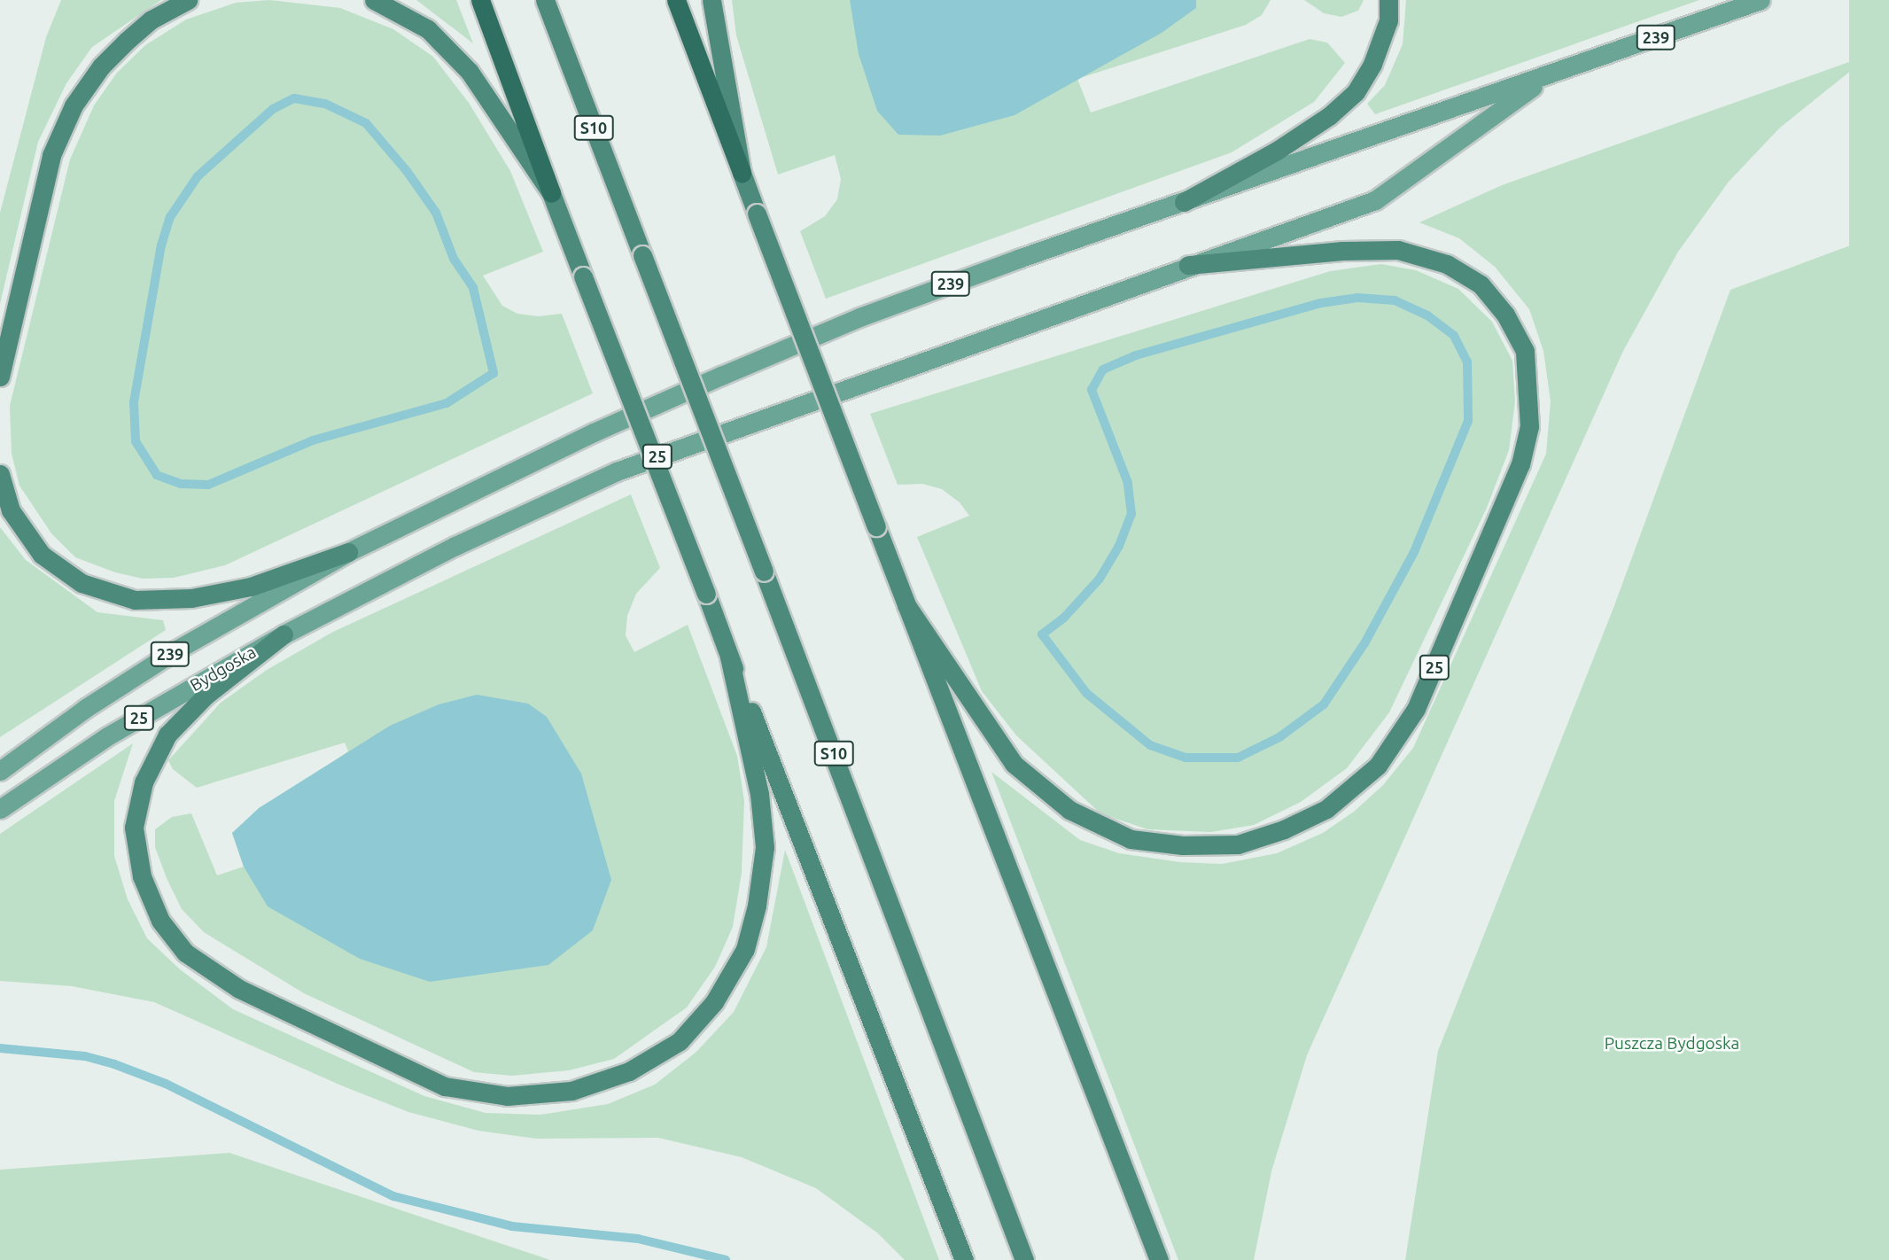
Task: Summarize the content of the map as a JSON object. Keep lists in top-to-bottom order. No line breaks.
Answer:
{"streets":{"highway":["S10","25"],"main road":["239","Bydgoska"]},"crossings":[["239","25"],["239","Bydgoska"],["25","Bydgoska"]],"parks":["Puszcza Bydgoska"]}
